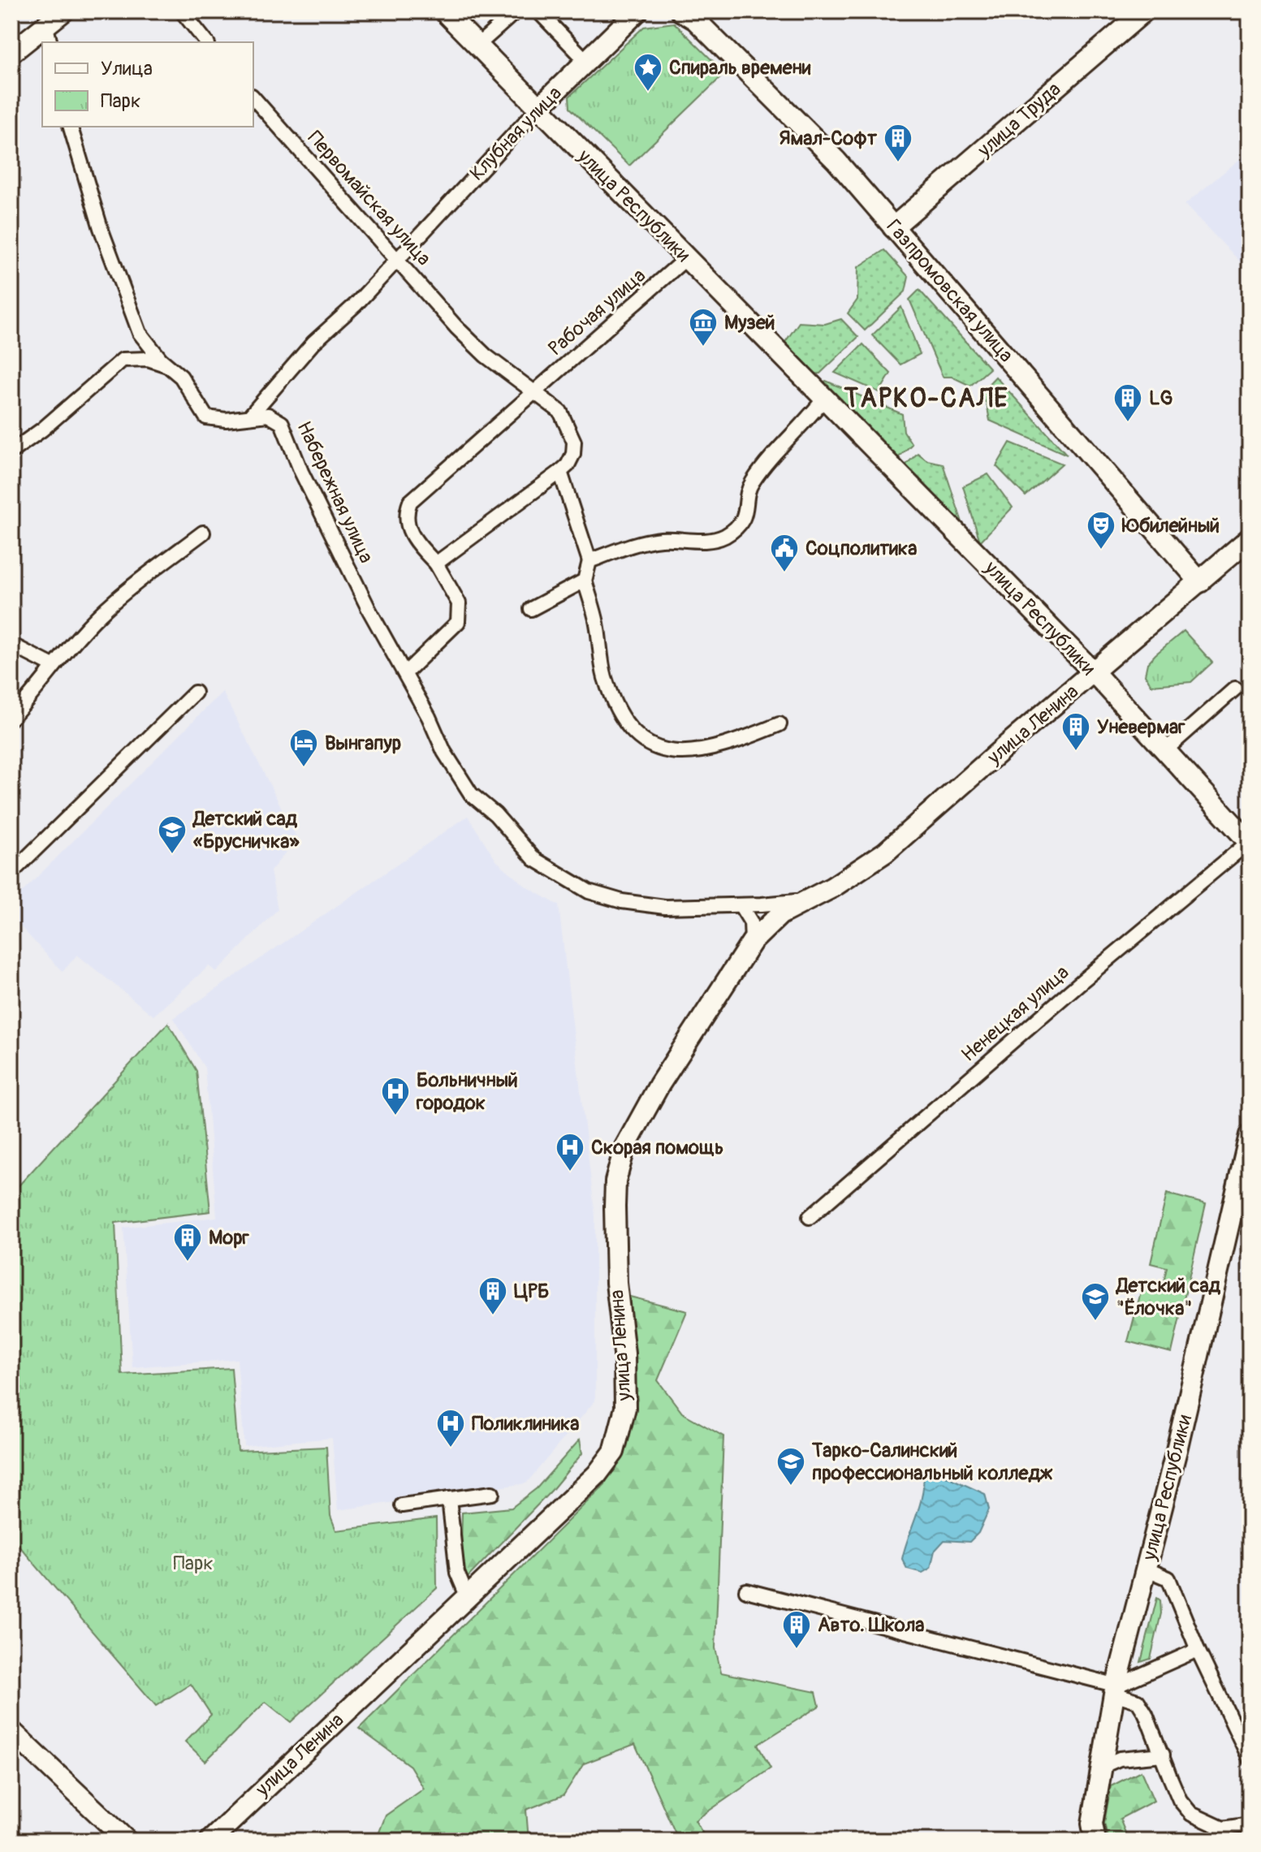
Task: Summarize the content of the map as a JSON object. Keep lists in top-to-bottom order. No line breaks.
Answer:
{"streets":{"street":["улица Труда","Клубная улица","Первомайская улица","улица Республики","Газпромовская улица","Рабочая улица","Набережная улица","улица Ленина","Ненецкая улица"]},"crossings":[["улица Труда","Газпромовская улица"],["Клубная улица","Первомайская улица"],["Клубная улица","улица Республики"],["Клубная улица","Набережная улица"],["Первомайская улица","Рабочая улица"],["улица Республики","Рабочая улица"],["улица Республики","улица Ленина"],["улица Республики","Ненецкая улица"],["Газпромовская улица","улица Ленина"],["Рабочая улица","Набережная улица"],["Рабочая улица","улица Ленина"],["Набережная улица","улица Ленина"]],"districts":["ТАРКО-САЛЕ"],"parks":["Парк"],"places":{"place":["Спираль времени"],"building":["Ямал-Софт","LG","Уневермаг","Морг","ЦРБ","Авто. Школа"],"museum":["Музей"],"theatre":["Юбилейный"],"public building":["Соцполитика"],"hotel":["Вынгапур"],"school or university":["Детский сад «Брусничка»","Детский сад \"Ёлочка\"","Тарко-Салинский профессиональный колледж"],"hospital":["Больничный городок","Скорая помощь","Поликлиника"]},"legend":["Улица","Парк"]}
